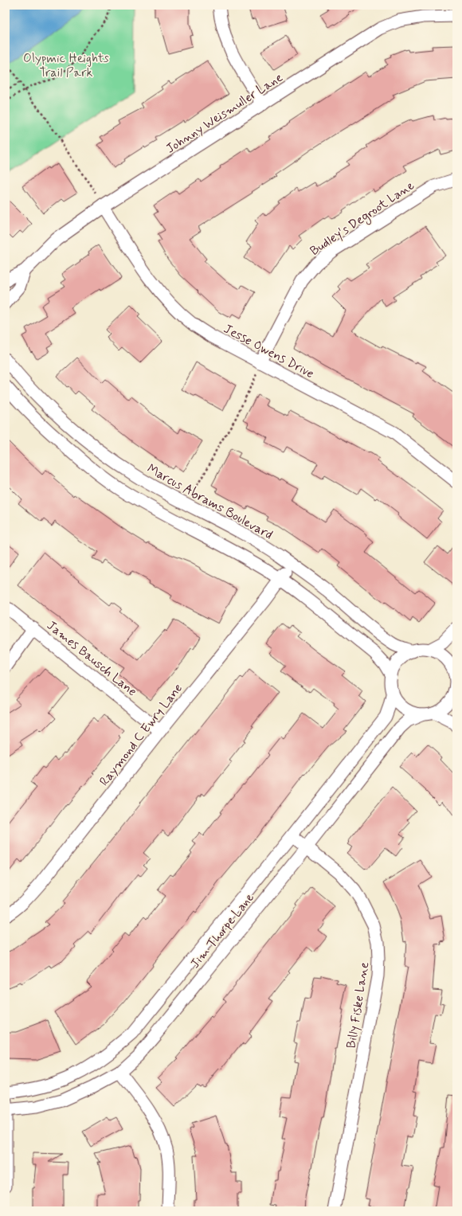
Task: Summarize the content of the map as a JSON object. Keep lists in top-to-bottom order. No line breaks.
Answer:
{"streets":{"street":["Johnny Weismuller Lane","Budley's Degroot Lane","Jesse Owens Drive","Marcus Abrams Boulevard","James Bausch Lane","Raymond C Ewry Lane","Jim Thorpe Lane","Billy Fiske Lane"]},"crossings":[["Johnny Weismuller Lane","Jesse Owens Drive"],["Budley's Degroot Lane","Jesse Owens Drive"],["Marcus Abrams Boulevard","Raymond C Ewry Lane"],["Marcus Abrams Boulevard","Jim Thorpe Lane"],["James Bausch Lane","Raymond C Ewry Lane"],["Jim Thorpe Lane","Billy Fiske Lane"]],"parks":["Olypmic Heights Trail Park"]}
